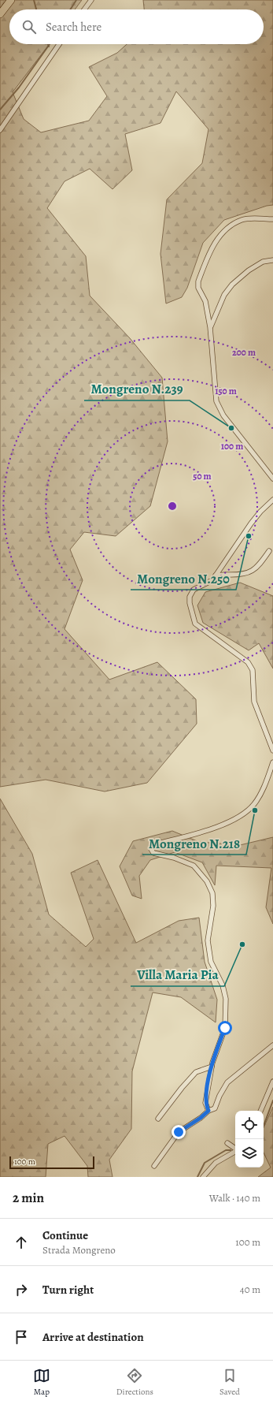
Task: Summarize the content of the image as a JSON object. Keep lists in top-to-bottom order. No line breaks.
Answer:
{"places":["Mongreno N.239","Mongreno N.250","Mongreno N.218","Villa Maria Pia"],"scale_bar":"100 m","page":{"search":"Search here","scale":"100 m","heading":["2 min","Walk · 140 m"],"list":[["Continue","Strada Mongreno","100 m"],["Turn right","40 m"],"Arrive at destination"],"nav":["Map","Directions","Saved"]},"rings":["200 m","150 m","100 m","50 m"]}
